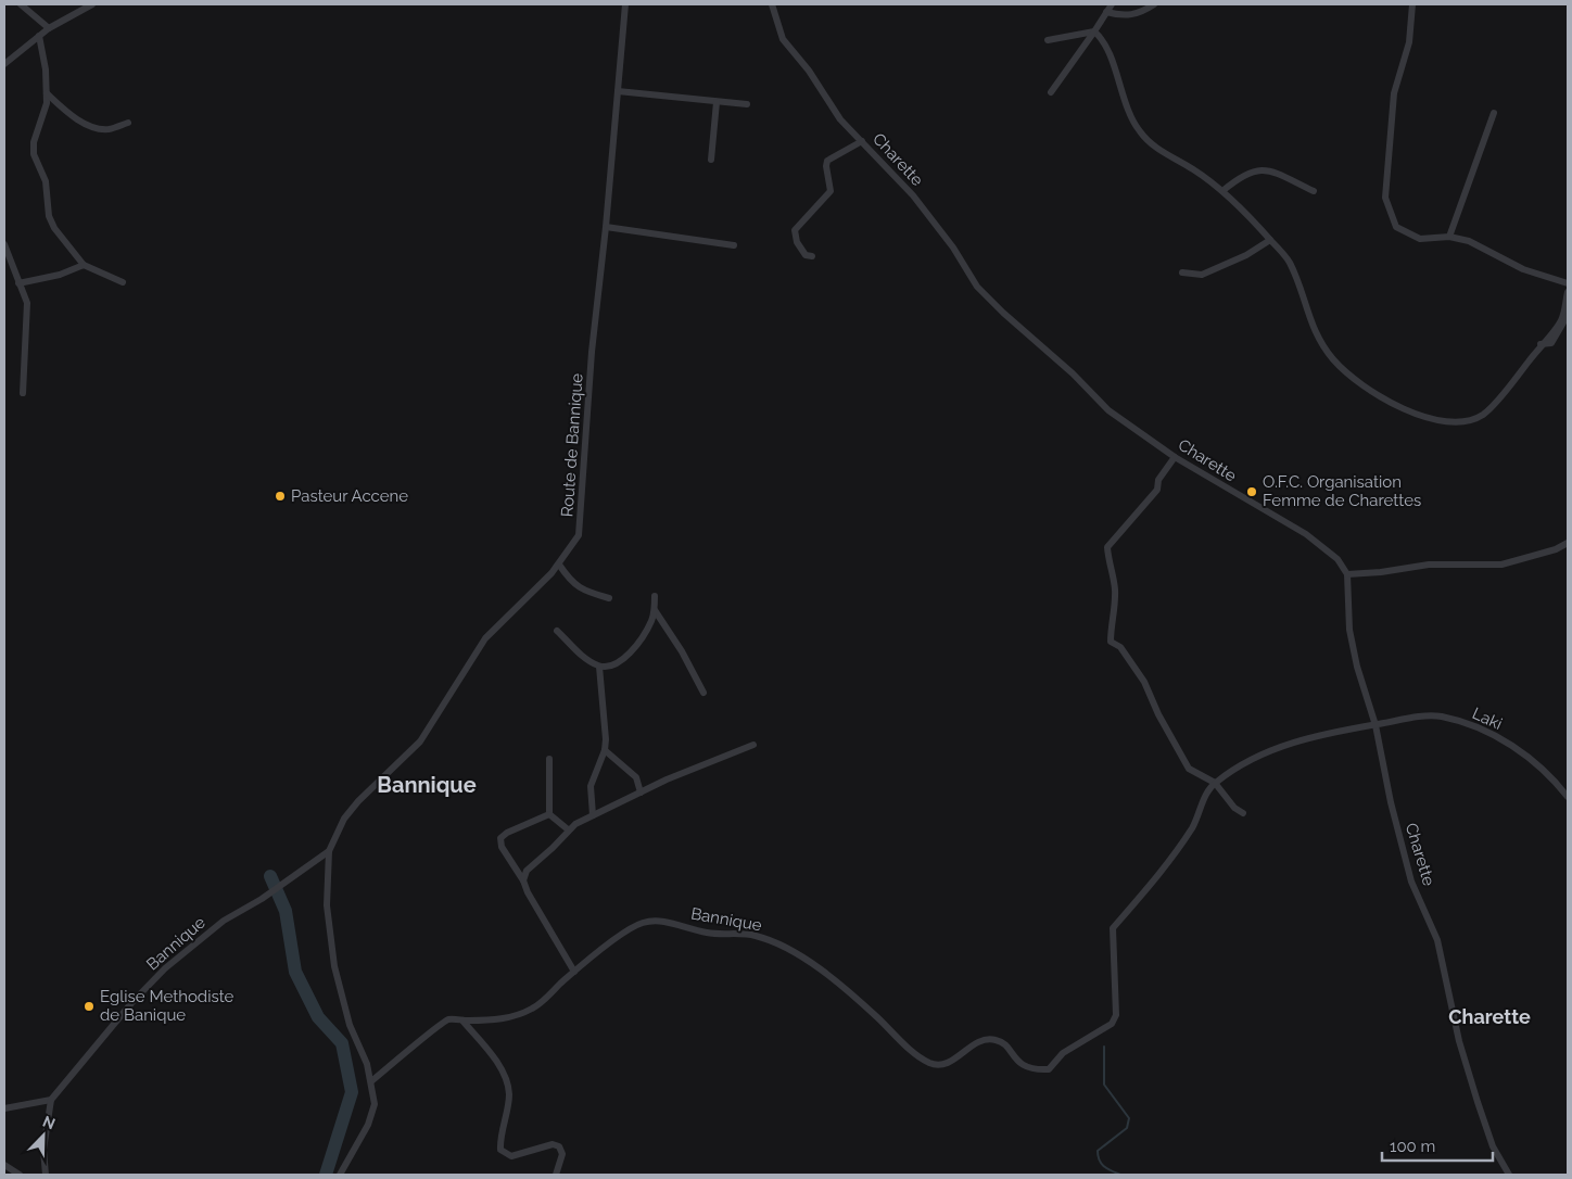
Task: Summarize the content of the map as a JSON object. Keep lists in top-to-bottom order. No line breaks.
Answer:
{"streets":{"street":["Charette","Route de Bannique","Laki","Bannique"]},"crossings":[["Charette","Laki"],["Route de Bannique","Bannique"],["Laki","Bannique"]],"districts":["Bannique","Charette"],"places":["O.F.C. Organisation Femme de Charettes","Pasteur Accene","Eglise Methodiste de Banique"],"scale_bar":"100 m","north":"top right"}
